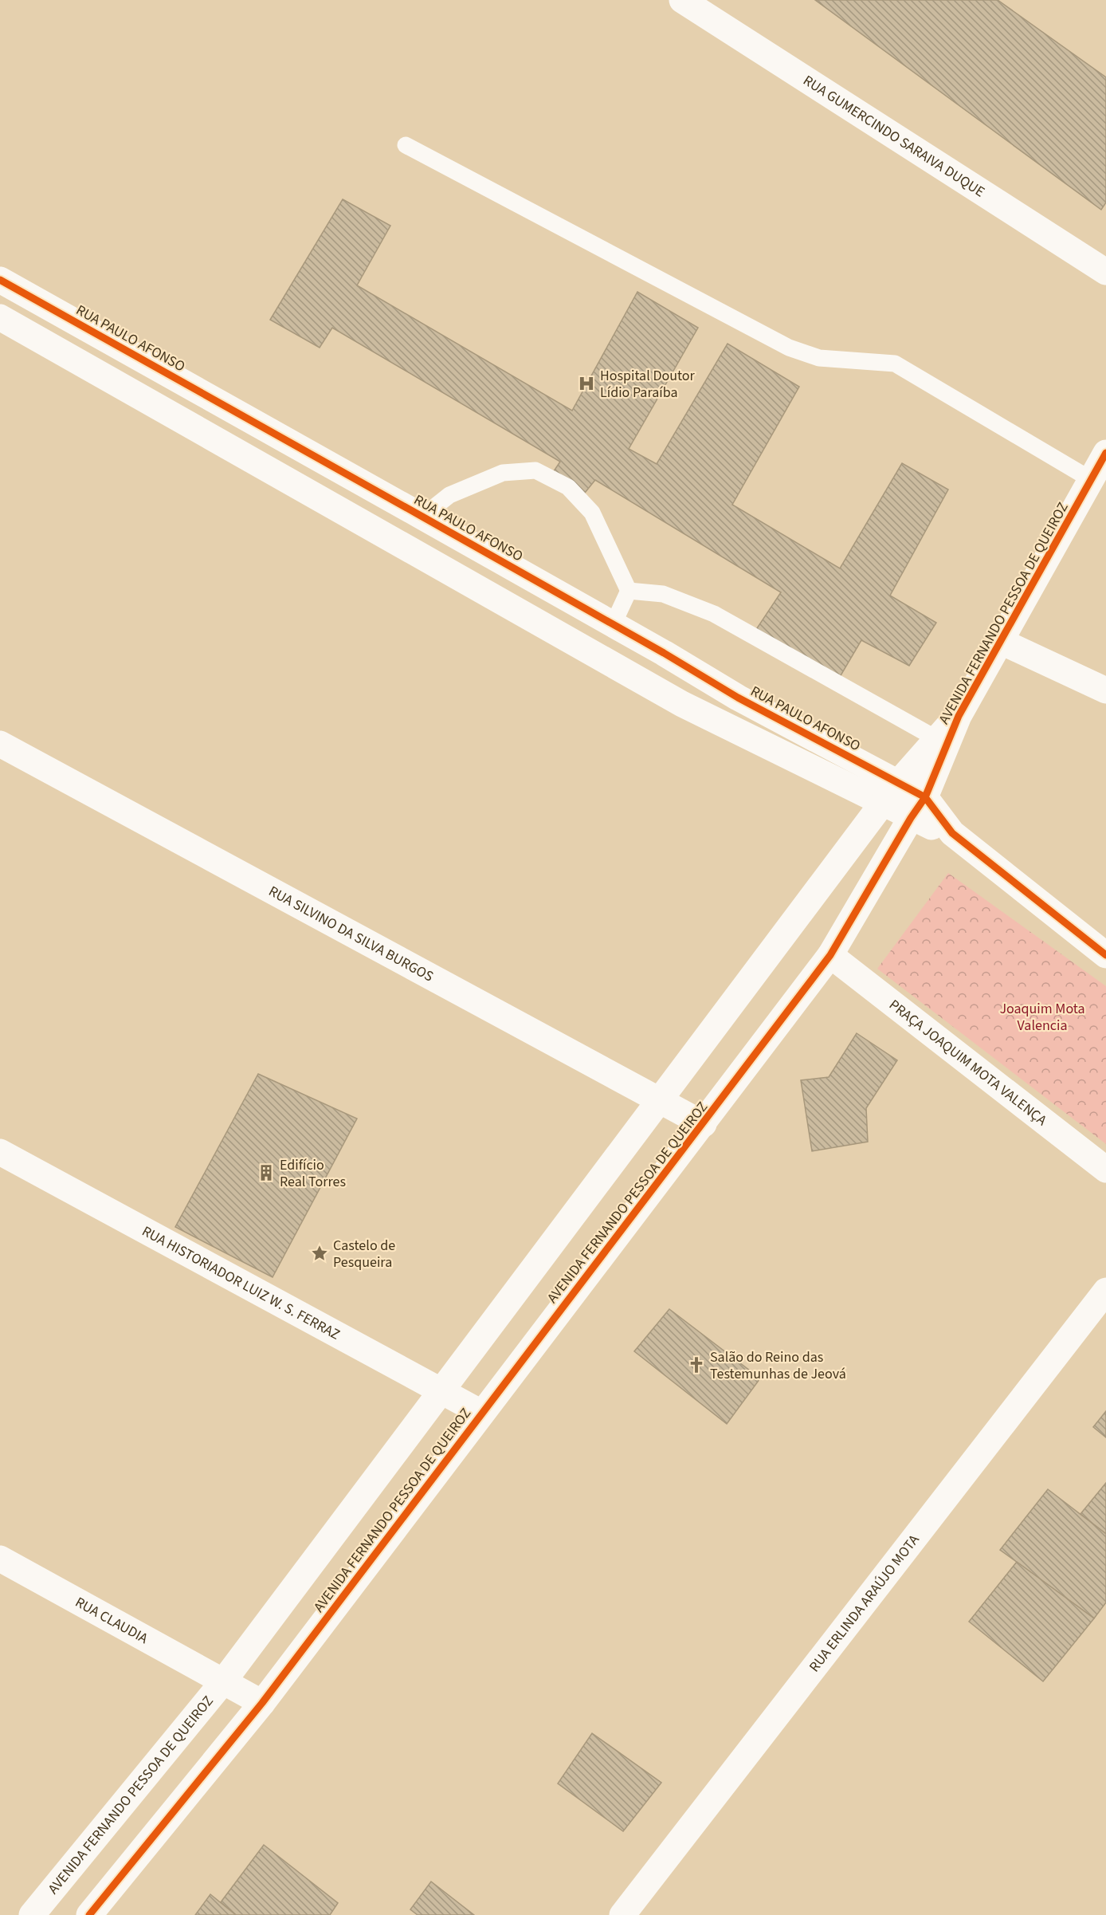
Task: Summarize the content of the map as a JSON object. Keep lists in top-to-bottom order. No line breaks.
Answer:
{"streets":{"street":["RUA GUMERCINDO SARAIVA DUQUE","RUA PAULO AFONSO","AVENIDA FERNANDO PESSOA DE QUEIROZ","RUA SILVINO DA SILVA BURGOS","PRAÇA JOAQUIM MOTA VALENÇA","RUA HISTORIADOR LUIZ W. S. FERRAZ","RUA ERLINDA ARAÚJO MOTA","RUA CLAUDIA"]},"crossings":[["RUA PAULO AFONSO","AVENIDA FERNANDO PESSOA DE QUEIROZ"],["AVENIDA FERNANDO PESSOA DE QUEIROZ","RUA SILVINO DA SILVA BURGOS"],["AVENIDA FERNANDO PESSOA DE QUEIROZ","PRAÇA JOAQUIM MOTA VALENÇA"],["AVENIDA FERNANDO PESSOA DE QUEIROZ","RUA HISTORIADOR LUIZ W. S. FERRAZ"],["AVENIDA FERNANDO PESSOA DE QUEIROZ","RUA CLAUDIA"]],"parks":["Joaquim Mota Valencia"],"places":{"hospital":["Hospital Doutor Lídio Paraíba"],"building":["Edifício Real Torres"],"place":["Castelo de Pesqueira"],"church":["Salão do Reino das Testemunhas de Jeová"]}}
